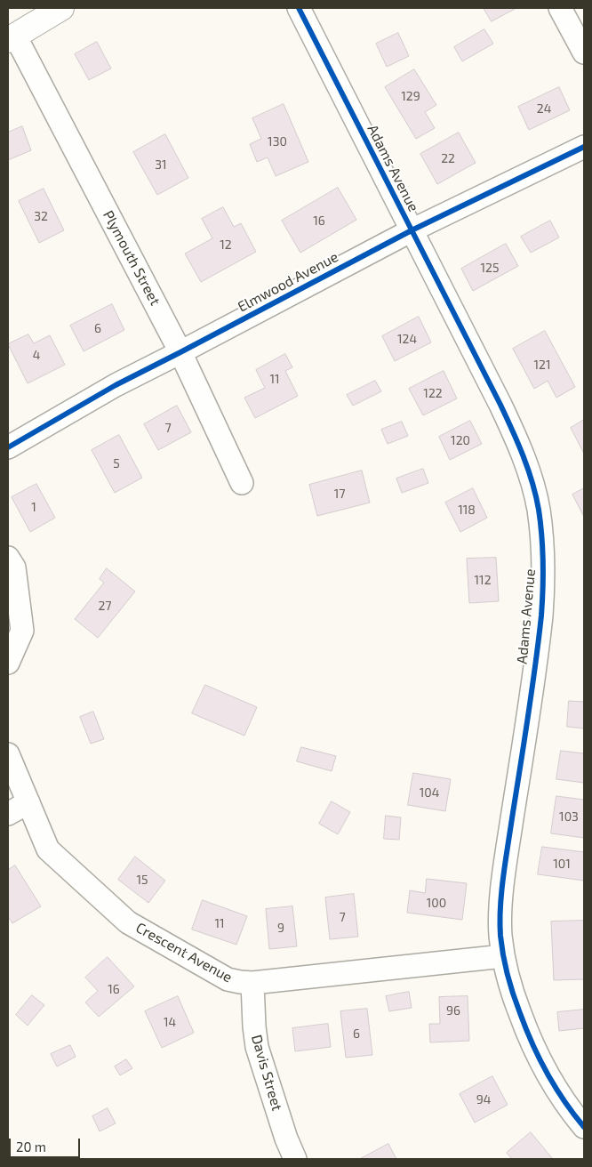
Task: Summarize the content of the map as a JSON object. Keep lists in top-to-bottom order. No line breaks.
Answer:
{"streets":{"street":["Adams Avenue","Plymouth Street","Elmwood Avenue","Crescent Avenue","Davis Street"]},"crossings":[["Adams Avenue","Elmwood Avenue"],["Adams Avenue","Crescent Avenue"],["Plymouth Street","Elmwood Avenue"],["Crescent Avenue","Davis Street"]],"house_numbers":["129","24","130","22","31","32","16","12","125","6","124","4","121","11","122","7","120","5","17","1","118","112","27","104","103","101","15","100","7","11","9","16","96","14","6","94"],"scale_bar":"20 m"}
